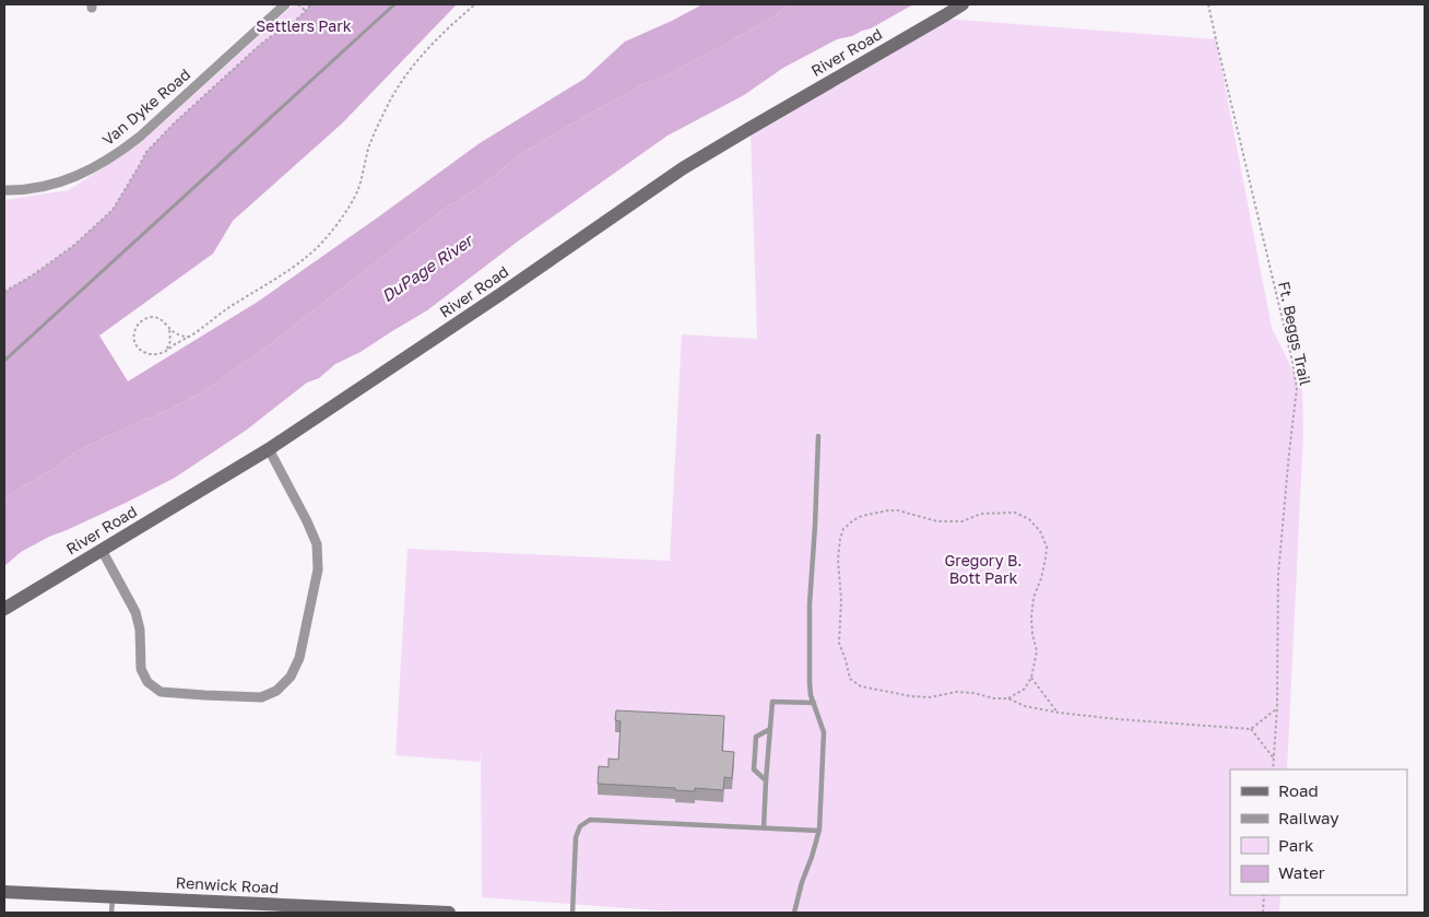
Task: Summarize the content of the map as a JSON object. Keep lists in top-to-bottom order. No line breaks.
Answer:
{"streets":{"street":["River Road","Van Dyke Road","Renwick Road"],"path":["Ft. Beggs Trail"]},"water":["DuPage River"],"parks":["Settlers Park","Gregory B. Bott Park"],"legend":["Road","Railway","Park","Water"]}
